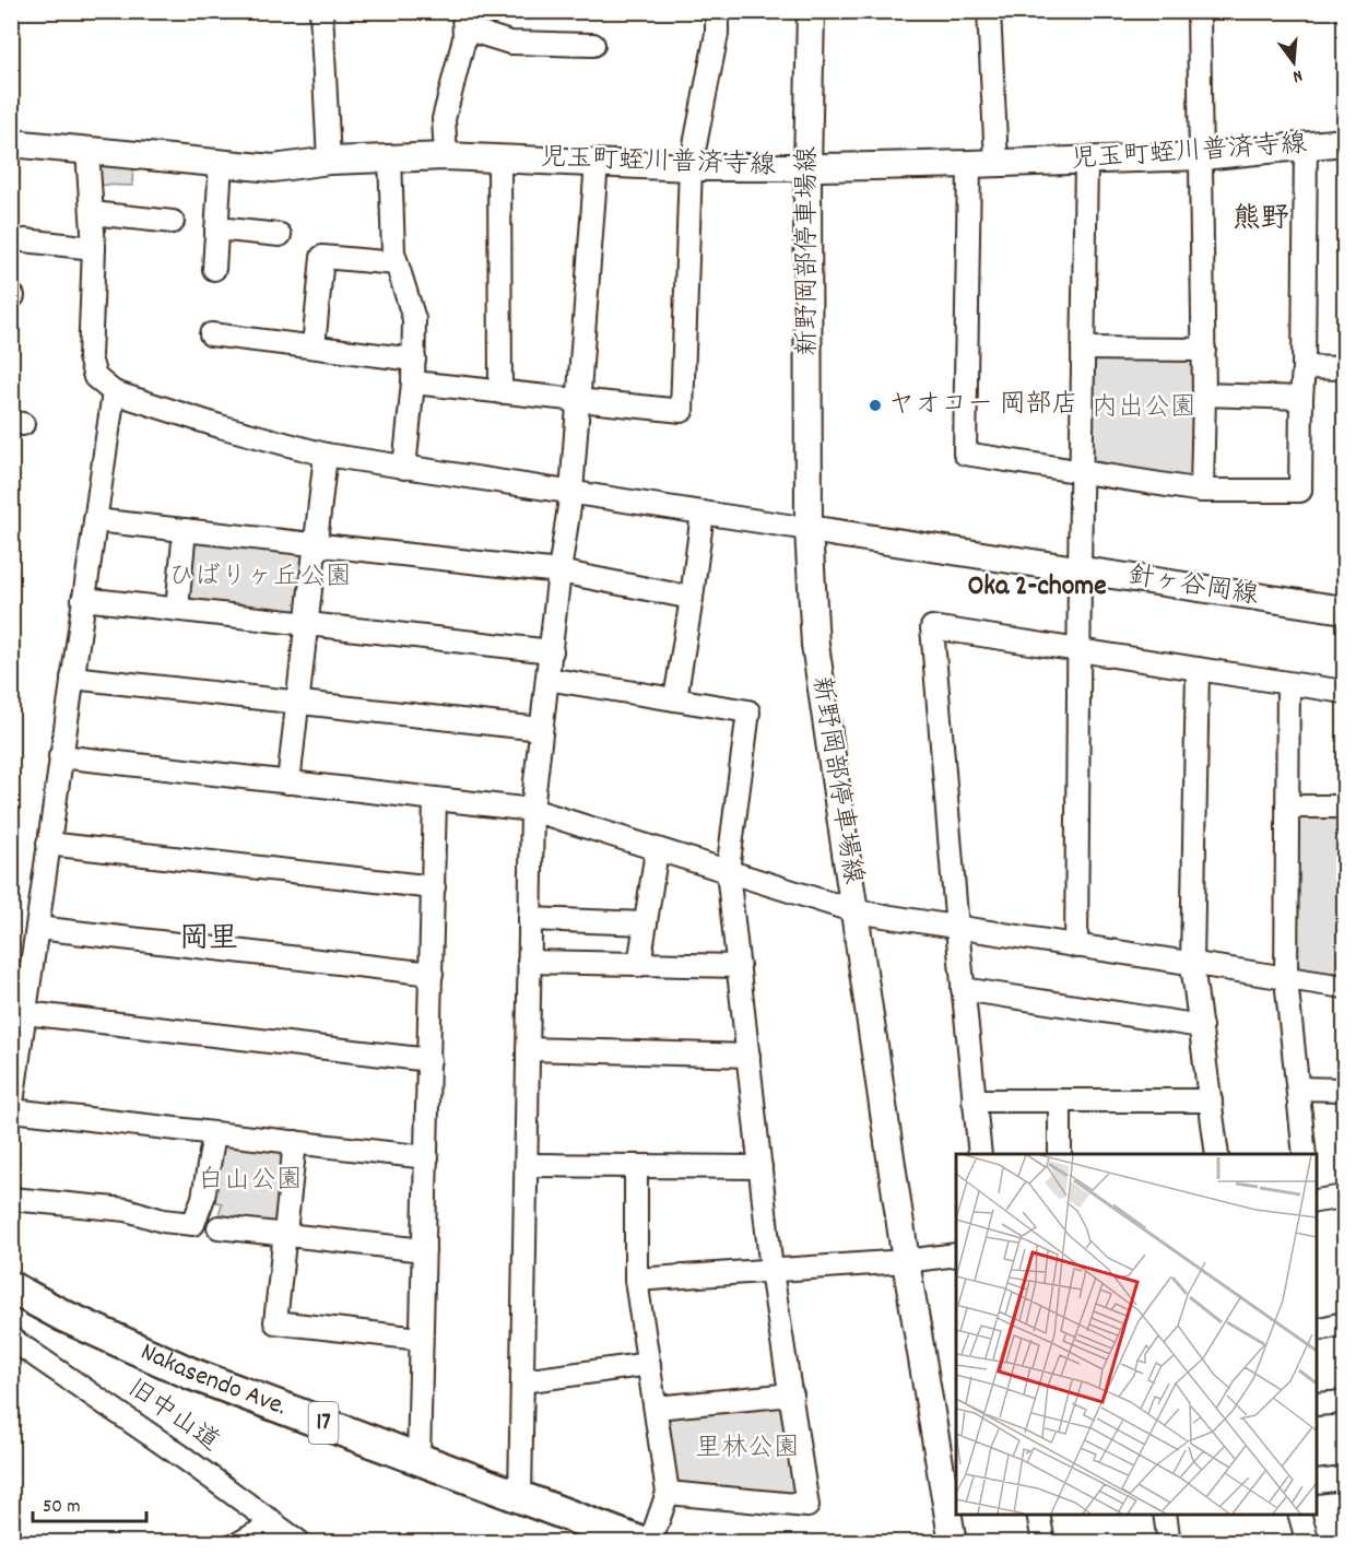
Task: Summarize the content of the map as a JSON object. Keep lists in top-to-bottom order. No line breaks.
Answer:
{"streets":{"highway":["Nakasendo Ave.","17"],"main road":["児玉町蛭川普済寺線","新野岡部停車場線","針ヶ谷岡線"],"street":["旧中山道"]},"crossings":[["児玉町蛭川普済寺線","新野岡部停車場線"],["新野岡部停車場線","針ヶ谷岡線"]],"districts":["熊野","Oka 2-chome","岡里"],"parks":["内出公園","ひばりヶ丘公園","白山公園","里林公園"],"places":["ヤオコー 岡部店"],"scale_bar":"50 m","north":"bottom"}
